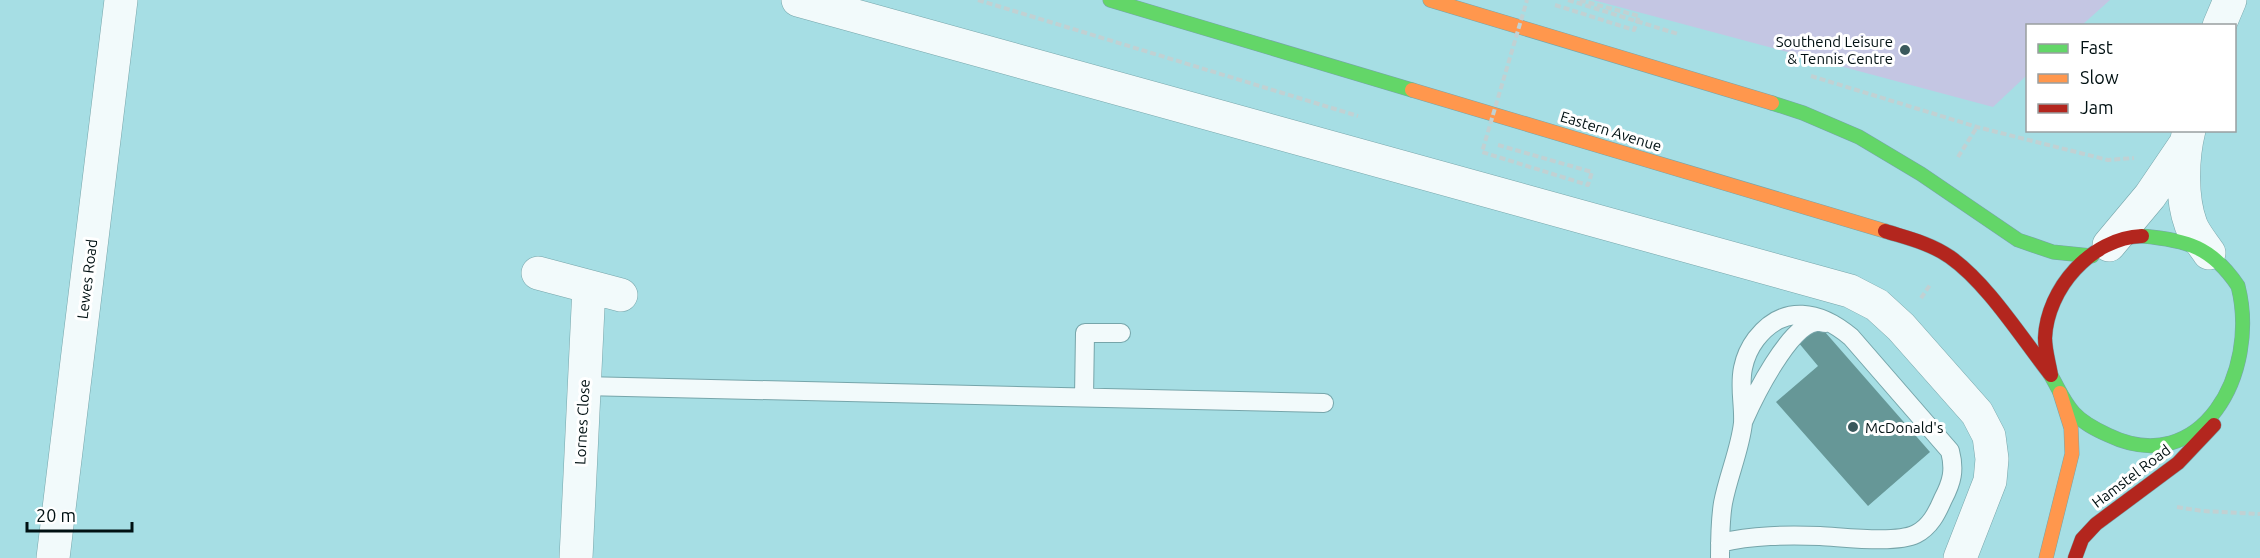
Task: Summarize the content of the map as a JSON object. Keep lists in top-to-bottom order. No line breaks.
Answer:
{"streets":{"main road":["Eastern Avenue","Hamstel Road"],"street":["Lewes Road","Lornes Close"]},"crossings":[["Eastern Avenue","Hamstel Road"]],"places":["Southend Leisure & Tennis Centre","McDonald's"],"legend":["Fast","Slow","Jam"],"scale_bar":"20 m"}
